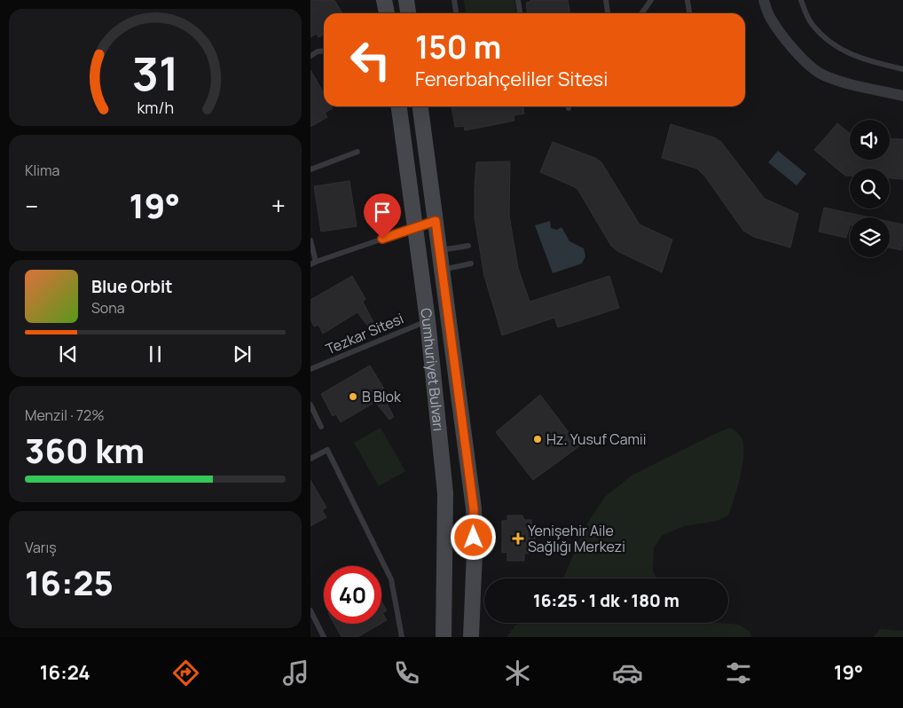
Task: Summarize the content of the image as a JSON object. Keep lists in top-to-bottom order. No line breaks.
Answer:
{"streets":{"street":["Cumhuriyet Bulvarı"],"lane":["Tezkar Sitesi"]},"crossings":[["Tezkar Sitesi","Cumhuriyet Bulvarı"]],"places":{"other":["B Blok","Hz. Yusuf Camii"],"health":["Yenişehir Aile Sağlığı Merkezi"]},"page":{"turn":["150 m","Fenerbahçeliler Sitesi"],"tile":["Klima",["Menzil · 72%","360 km"],["Varış","16:25"]],"heat":["−","19°","+"],"song":["Blue Orbit","Sona"],"limit":"40","trip":"16:25 · 1 dk · 180 m","tabs":["16:24","19°"],"gauge":["31","km/h"]}}
